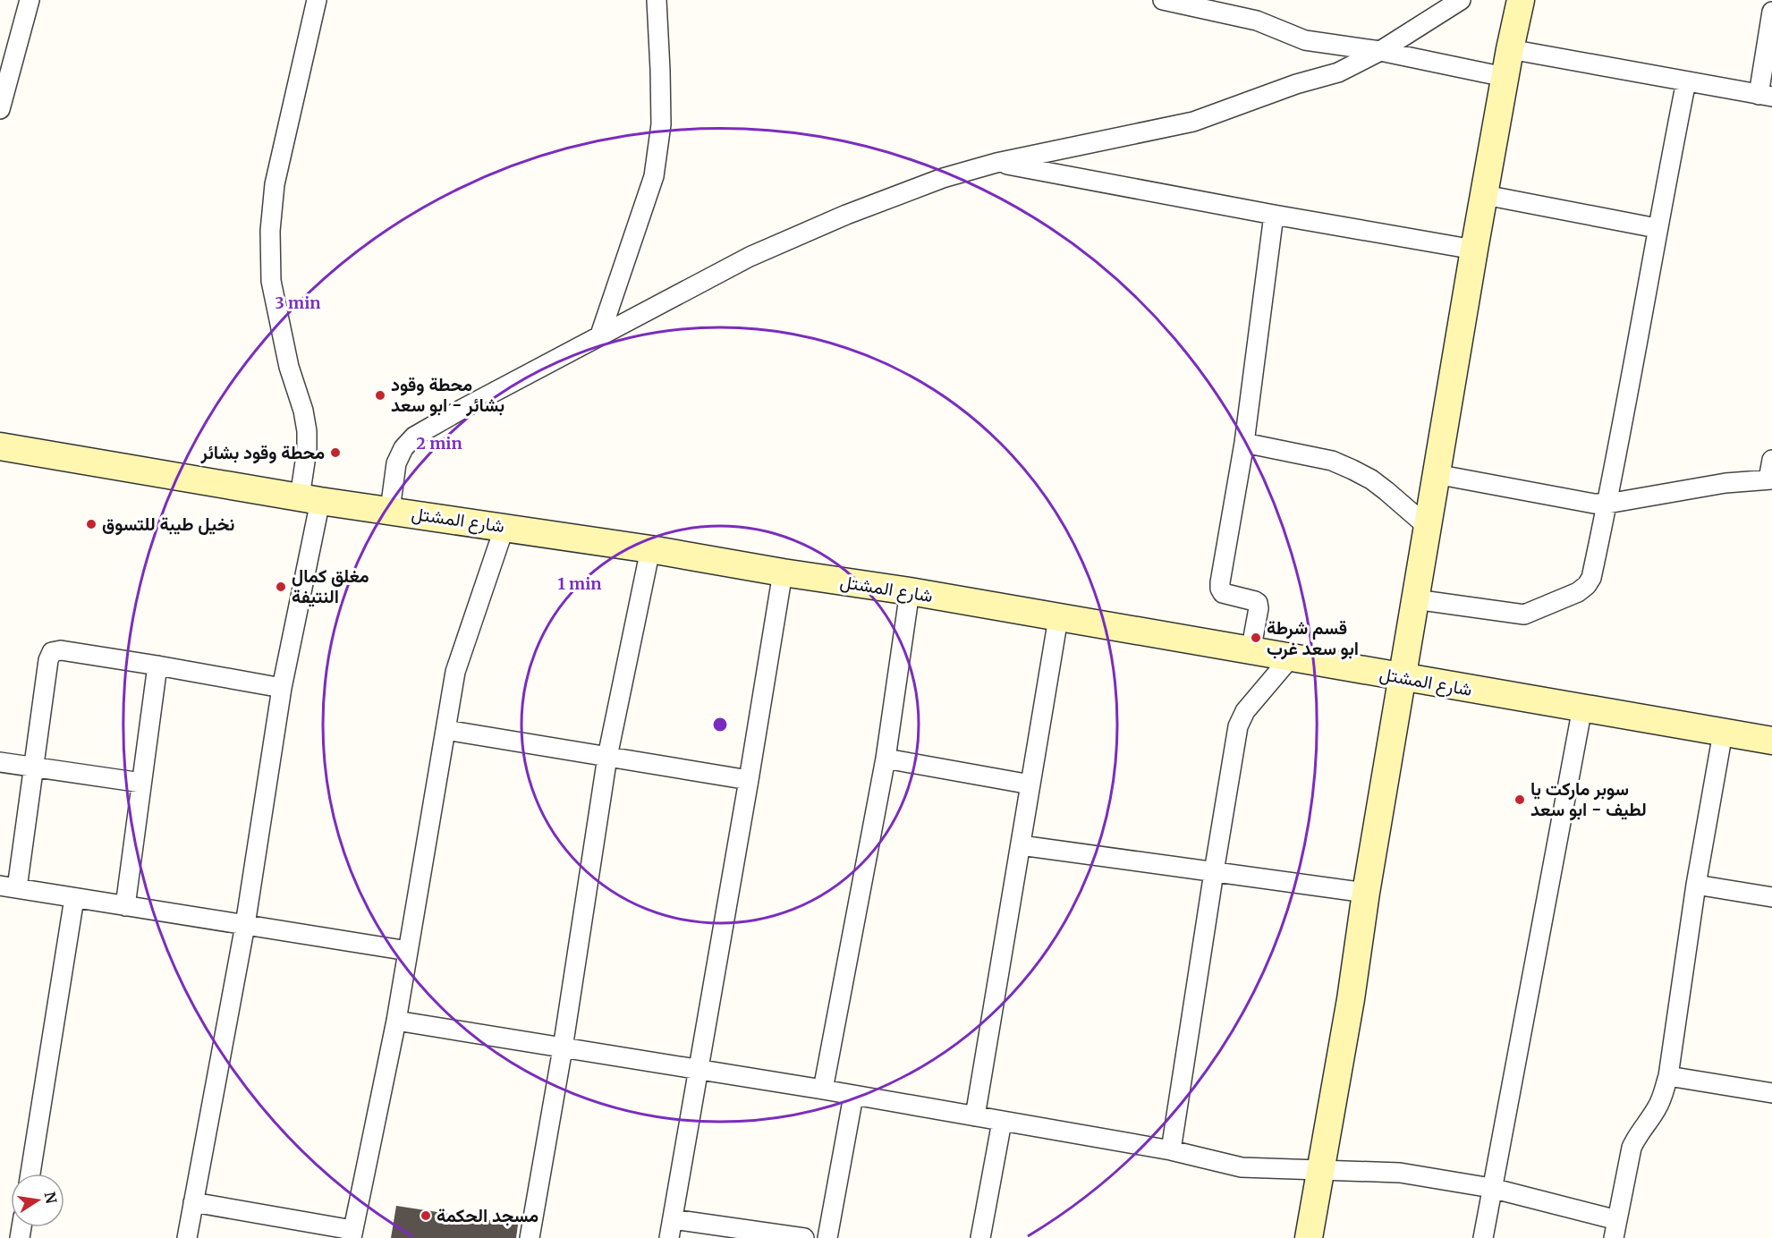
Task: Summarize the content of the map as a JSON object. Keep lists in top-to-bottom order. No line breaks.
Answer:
{"streets":{"street":["شارع المشتل"]},"places":["محطة وقود بشائر - ابو سعد","محطة وقود بشائر","نخيل طيبة للتسوق","مغلق كمال النتيفة","قسم شرطة ابو سعد غرب","سوبر ماركت يا لطيف - ابو سعد","مسجد الحكمة"],"north":"right","rings":["3 min","2 min","1 min"]}
